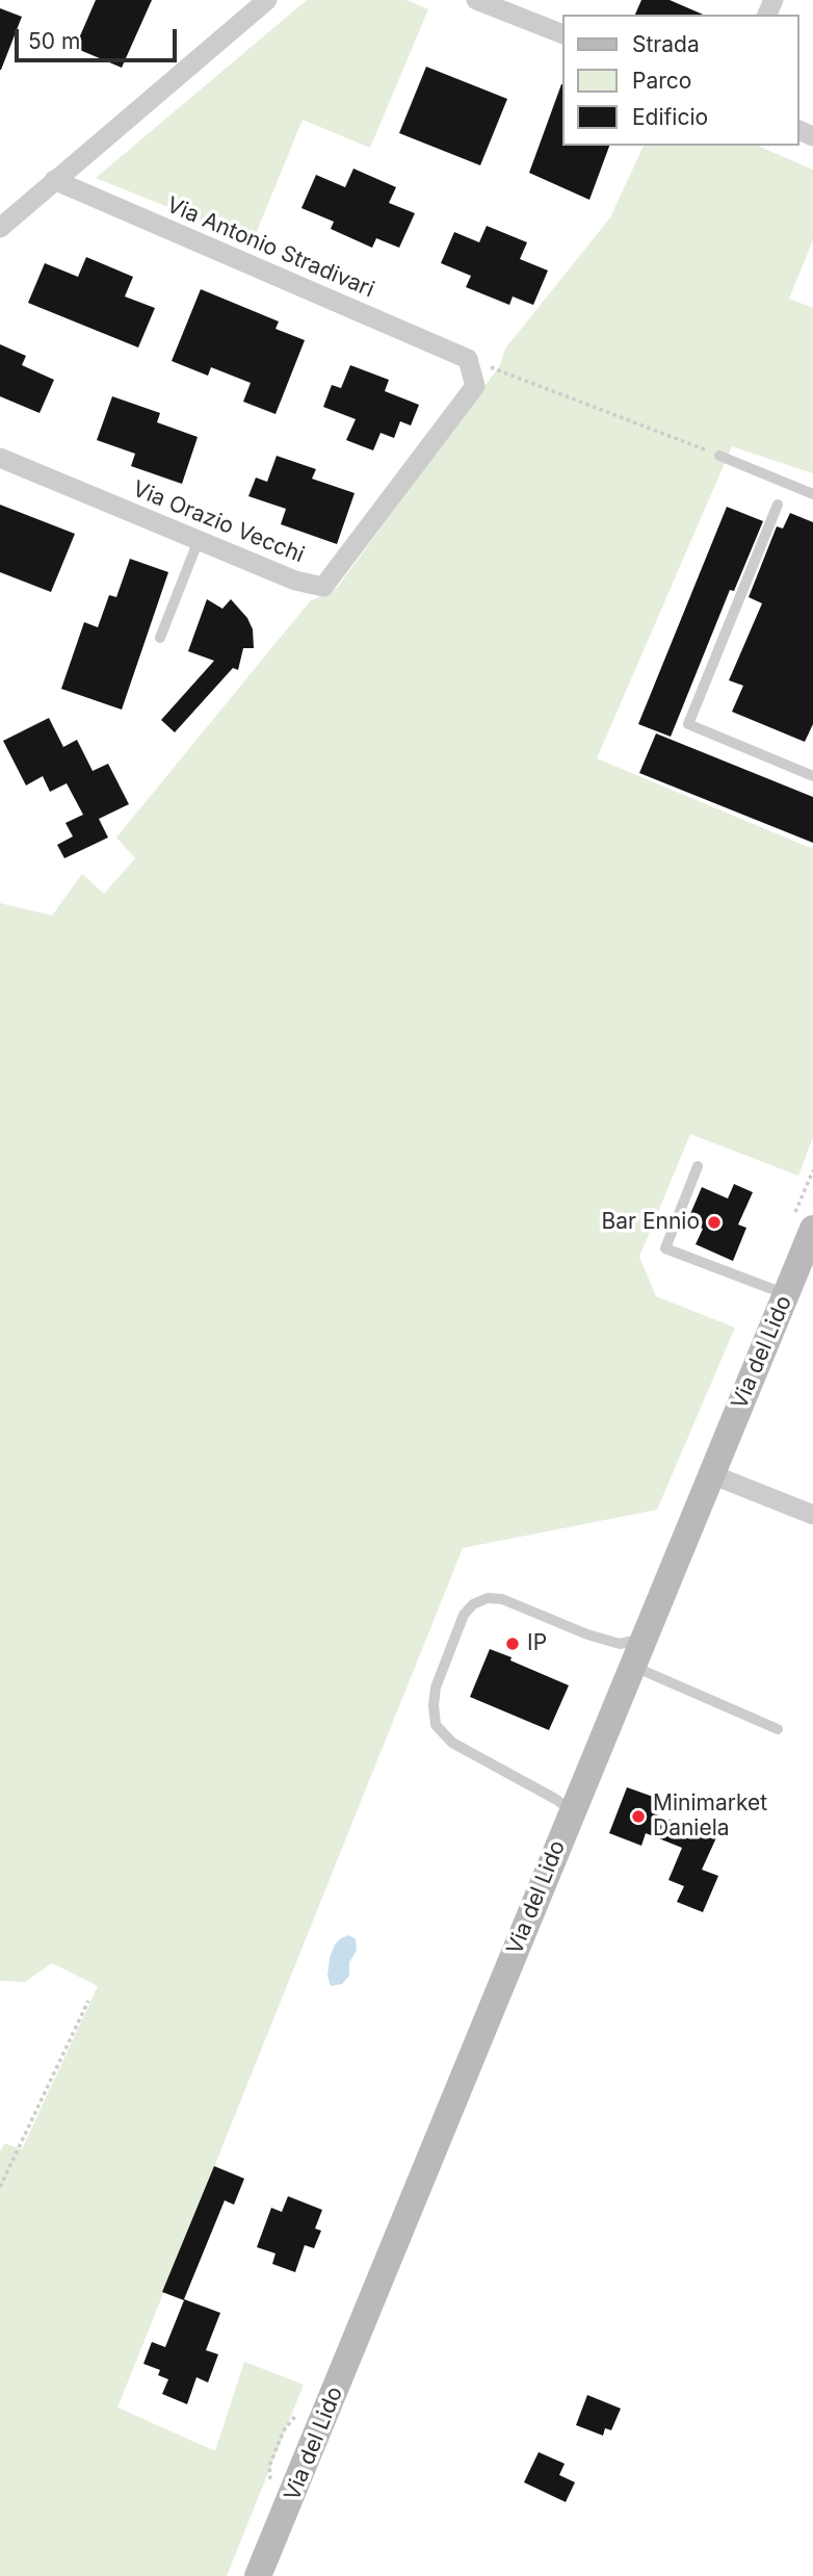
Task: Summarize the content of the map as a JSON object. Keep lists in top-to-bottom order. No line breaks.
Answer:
{"streets":{"main road":["Via del Lido"],"street":["Via Antonio Stradivari","Via Orazio Vecchi"]},"crossings":[["Via Antonio Stradivari","Via Orazio Vecchi"]],"places":["Bar Ennio","IP","Minimarket Daniela"],"legend":["Strada","Parco","Edificio"],"scale_bar":"50 m"}
